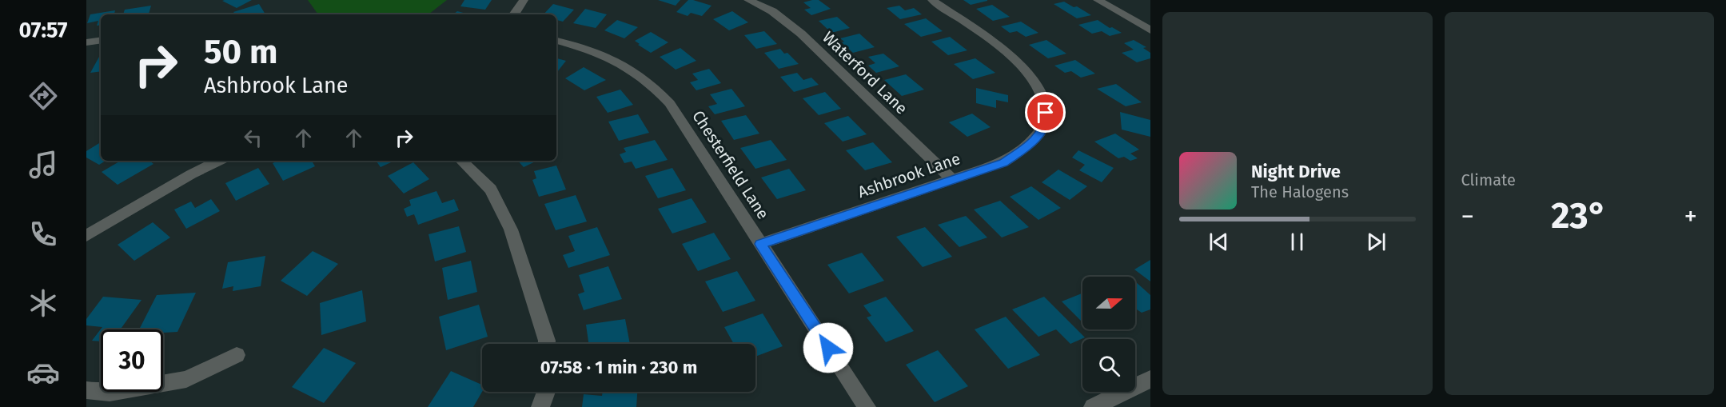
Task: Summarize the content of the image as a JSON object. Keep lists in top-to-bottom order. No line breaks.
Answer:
{"streets":{"street":["Waterford Lane","Chesterfield Lane","Ashbrook Lane"]},"crossings":[["Waterford Lane","Ashbrook Lane"],["Chesterfield Lane","Ashbrook Lane"]],"north":"right","page":{"tabs":"07:57","tile":"Climate","turn":["50 m","Ashbrook Lane"],"song":["Night Drive","The Halogens"],"heat":["−","23°","+"],"limit":"30","trip":"07:58 · 1 min · 230 m"}}
